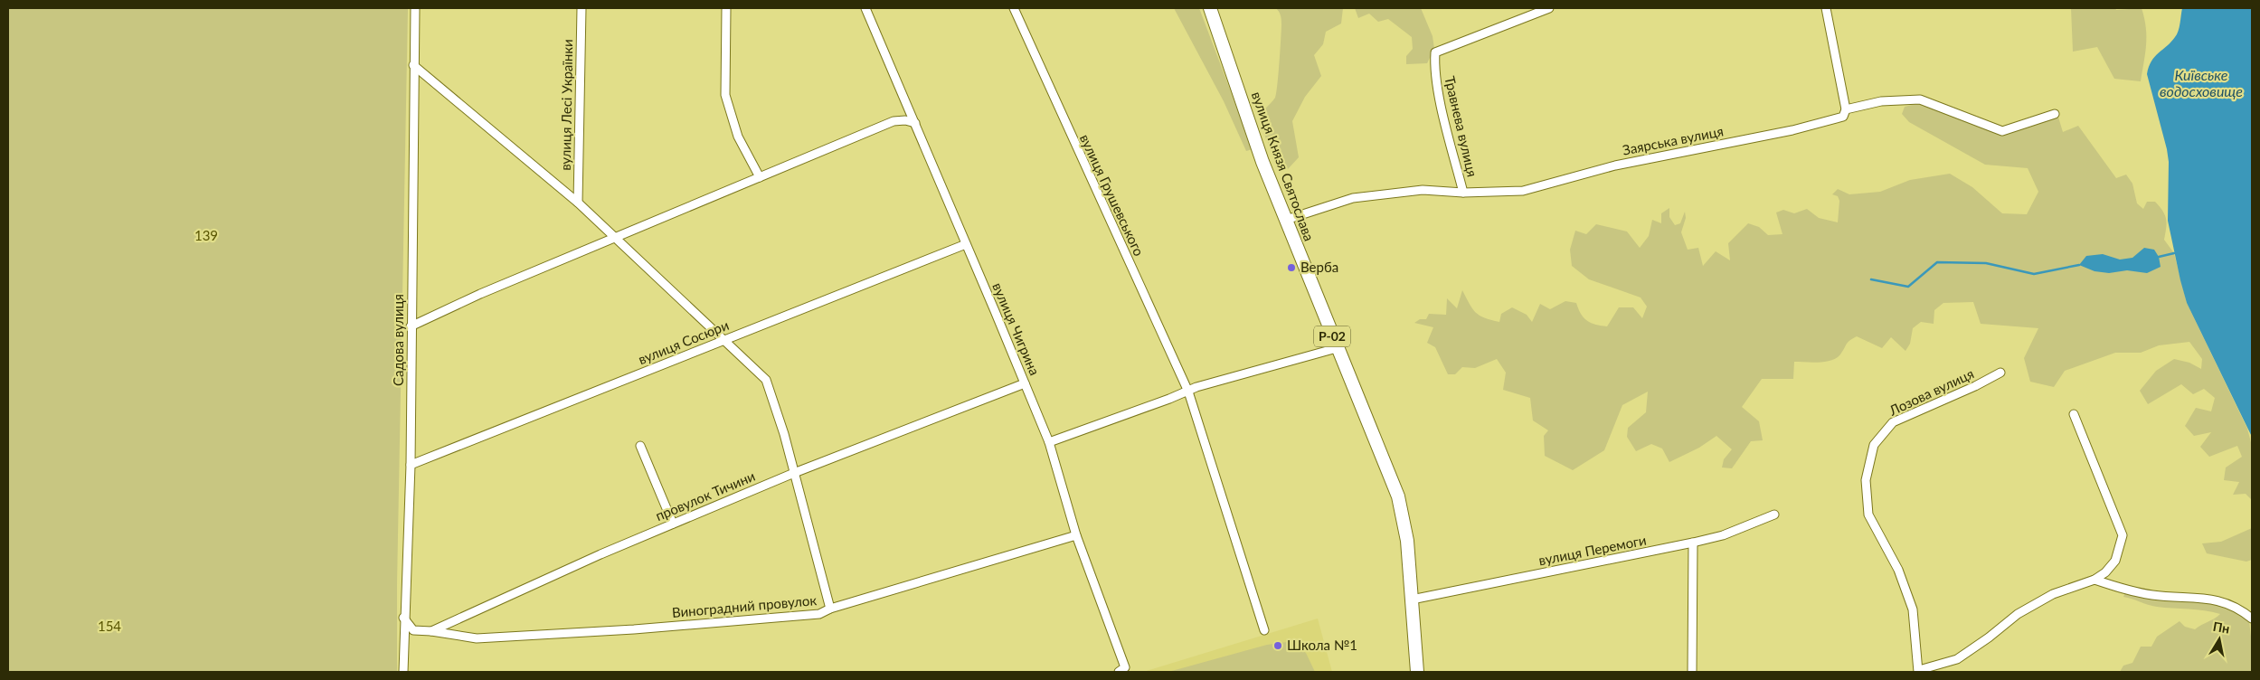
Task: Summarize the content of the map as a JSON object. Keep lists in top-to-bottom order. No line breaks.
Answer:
{"streets":{"main road":["вулиця Князя Святослава","Р-02"],"street":["вулиця Лесі Українки","Травнева вулиця","Заярська вулиця","вулиця Грушевського","вулиця Чигрина","Садова вулиця","вулиця Сосюри","Лозова вулиця","провулок Тичини","вулиця Перемоги","Виноградний провулок"]},"crossings":[["Травнева вулиця","Заярська вулиця"],["Заярська вулиця","вулиця Князя Святослава"],["вулиця Князя Святослава","вулиця Перемоги"],["вулиця Чигрина","вулиця Сосюри"],["вулиця Чигрина","провулок Тичини"],["вулиця Чигрина","Виноградний провулок"],["Садова вулиця","вулиця Сосюри"],["провулок Тичини","Виноградний провулок"]],"water":["Київське водосховище"],"parks":["139","154"],"places":["Верба","Школа №1"],"north":"top"}
